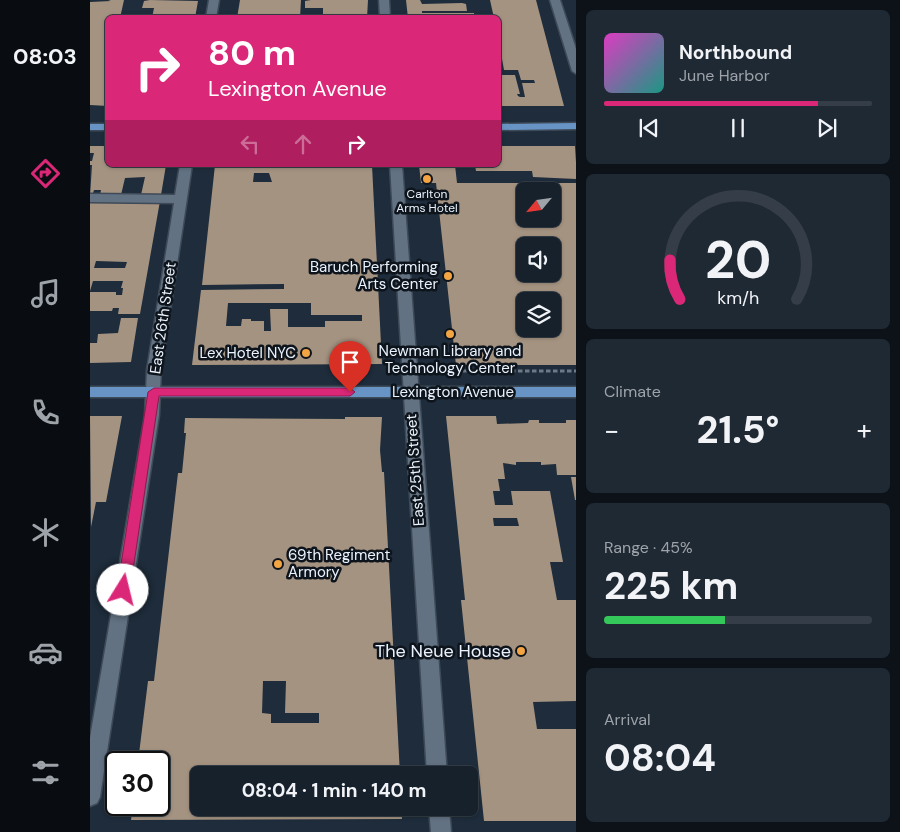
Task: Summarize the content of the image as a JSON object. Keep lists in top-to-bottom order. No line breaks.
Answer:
{"streets":{"main road":["Lexington Avenue"],"street":["East 26th Street","East 25th Street"]},"crossings":[["East 26th Street","Lexington Avenue"],["Lexington Avenue","East 25th Street"]],"places":["Carlton Arms Hotel","Baruch Performing Arts Center","Newman Library and Technology Center","Lex Hotel NYC","69th Regiment Armory","The Neue House"],"north":"bottom left","page":{"tabs":"08:03","turn":["80 m","Lexington Avenue"],"song":["Northbound","June Harbor"],"tile":["Climate",["Range · 45%","225 km"],["Arrival","08:04"]],"heat":["−","21.5°","+"],"limit":"30","trip":"08:04 · 1 min · 140 m","gauge":["20","km/h"]}}
